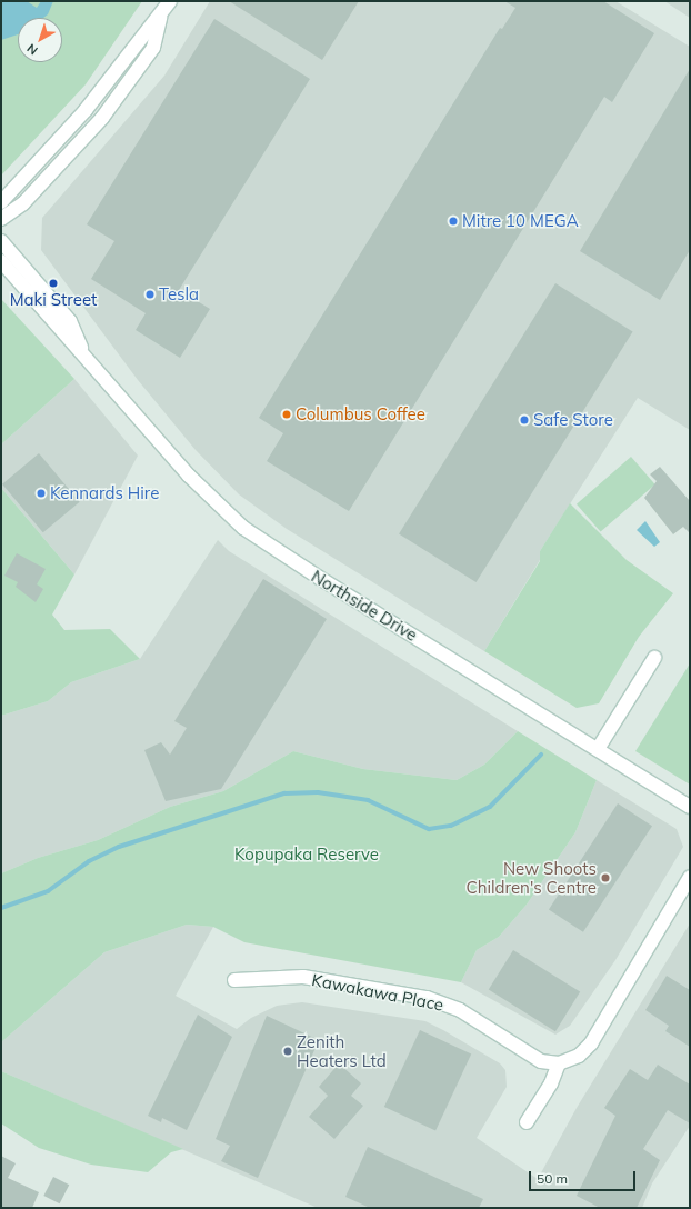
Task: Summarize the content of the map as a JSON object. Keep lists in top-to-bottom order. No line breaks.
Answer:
{"streets":{"street":["Northside Drive","Kawakawa Place"]},"parks":["Kopupaka Reserve"],"places":["Mitre 10 MEGA","Maki Street","Tesla","Columbus Coffee","Safe Store","Kennards Hire","New Shoots Children's Centre","Zenith Heaters Ltd"],"scale_bar":"50 m","north":"bottom left"}
